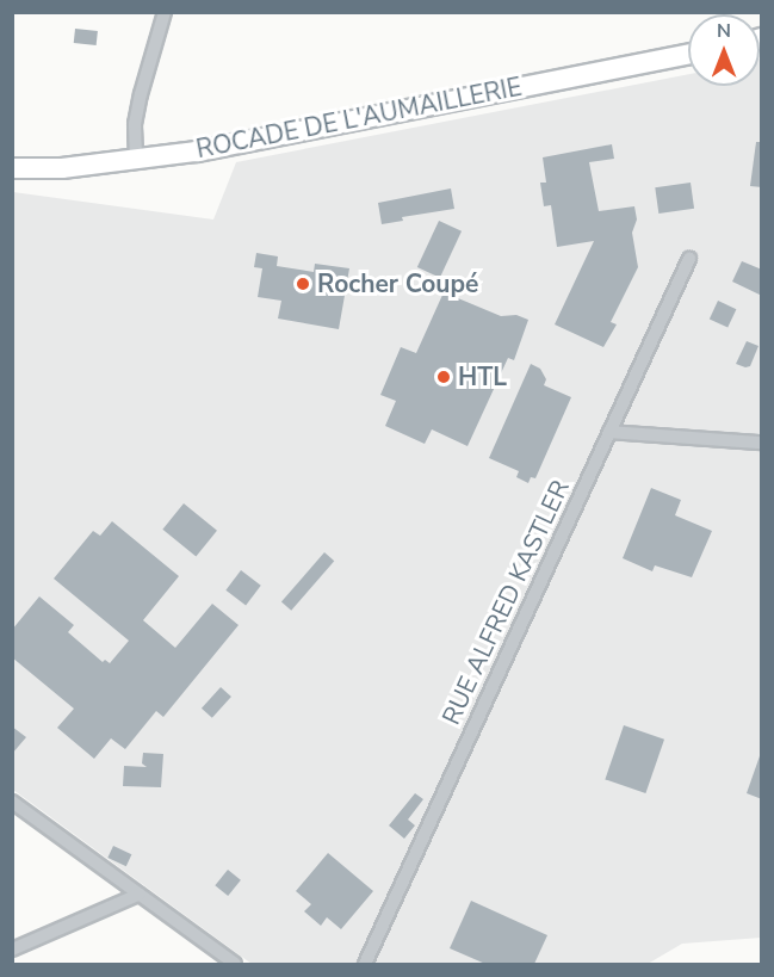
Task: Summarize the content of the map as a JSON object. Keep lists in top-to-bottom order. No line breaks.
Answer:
{"streets":{"main road":["ROCADE DE L'AUMAILLERIE"],"street":["RUE ALFRED KASTLER"]},"places":["Rocher Coupé","HTL"],"north":"top"}
